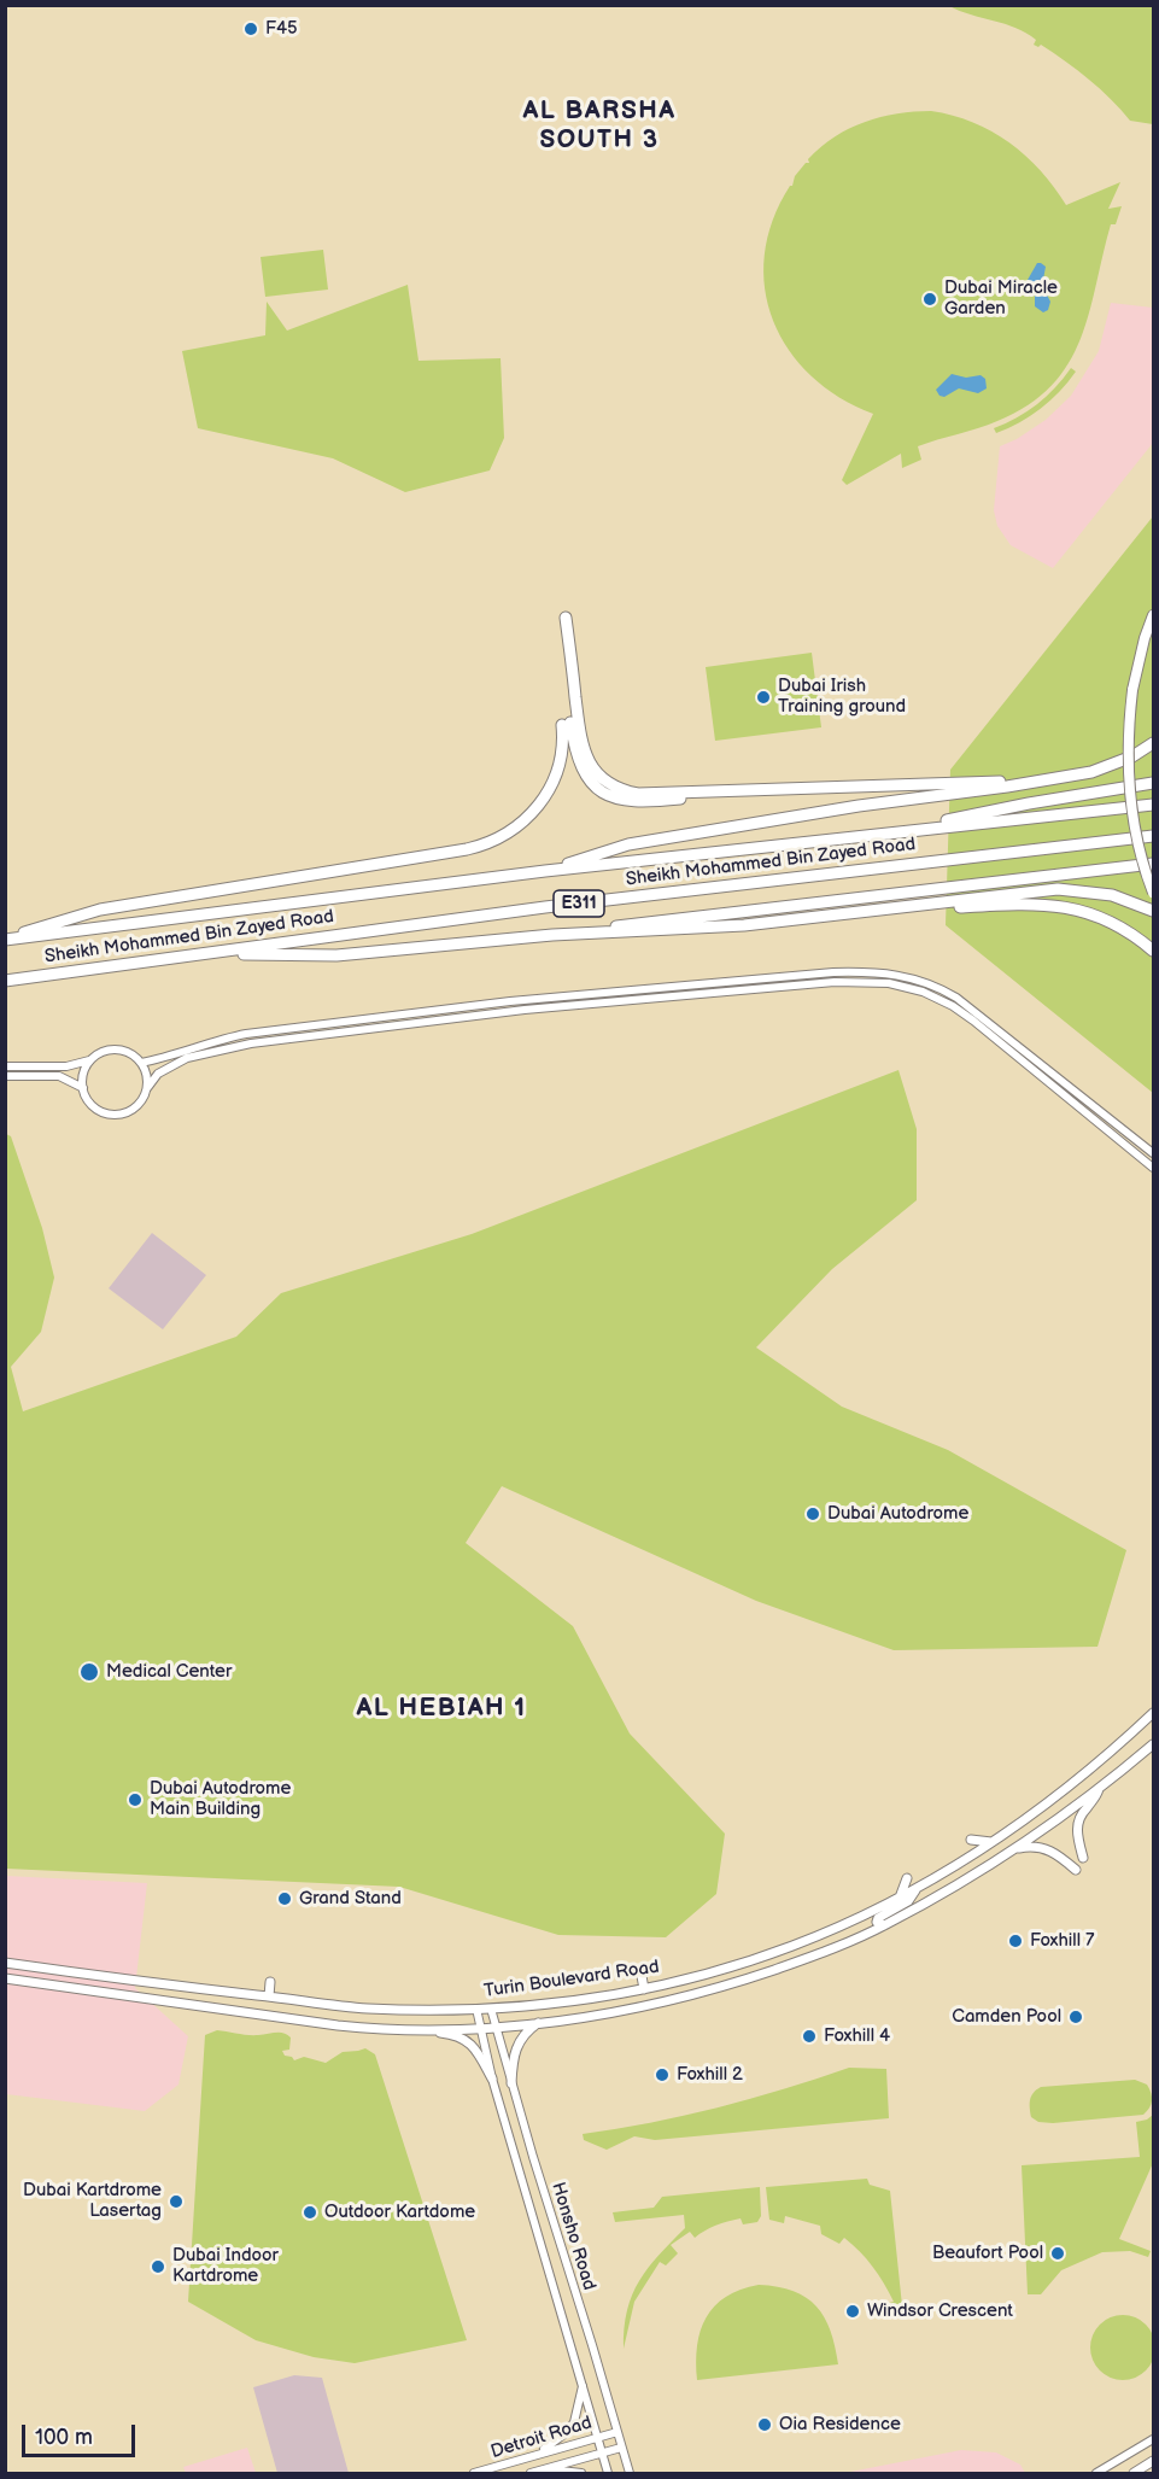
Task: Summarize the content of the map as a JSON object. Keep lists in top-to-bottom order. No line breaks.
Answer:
{"streets":{"highway":["Sheikh Mohammed Bin Zayed Road","E311"],"main road":["Turin Boulevard Road"],"street":["Honsho Road","Detroit Road"]},"crossings":[["Turin Boulevard Road","Honsho Road"],["Honsho Road","Detroit Road"]],"districts":["AL BARSHA SOUTH 3","AL HEBIAH 1"],"places":["F45","Dubai Miracle Garden","Dubai Irish Training ground","Dubai Autodrome","Medical Center","Dubai Autodrome Main Building","Grand Stand","Foxhill 7","Camden Pool","Foxhill 4","Foxhill 2","Dubai Kartdrome Lasertag","Outdoor Kartdome","Beaufort Pool","Dubai Indoor Kartdrome","Windsor Crescent","Oia Residence"],"scale_bar":"100 m"}
